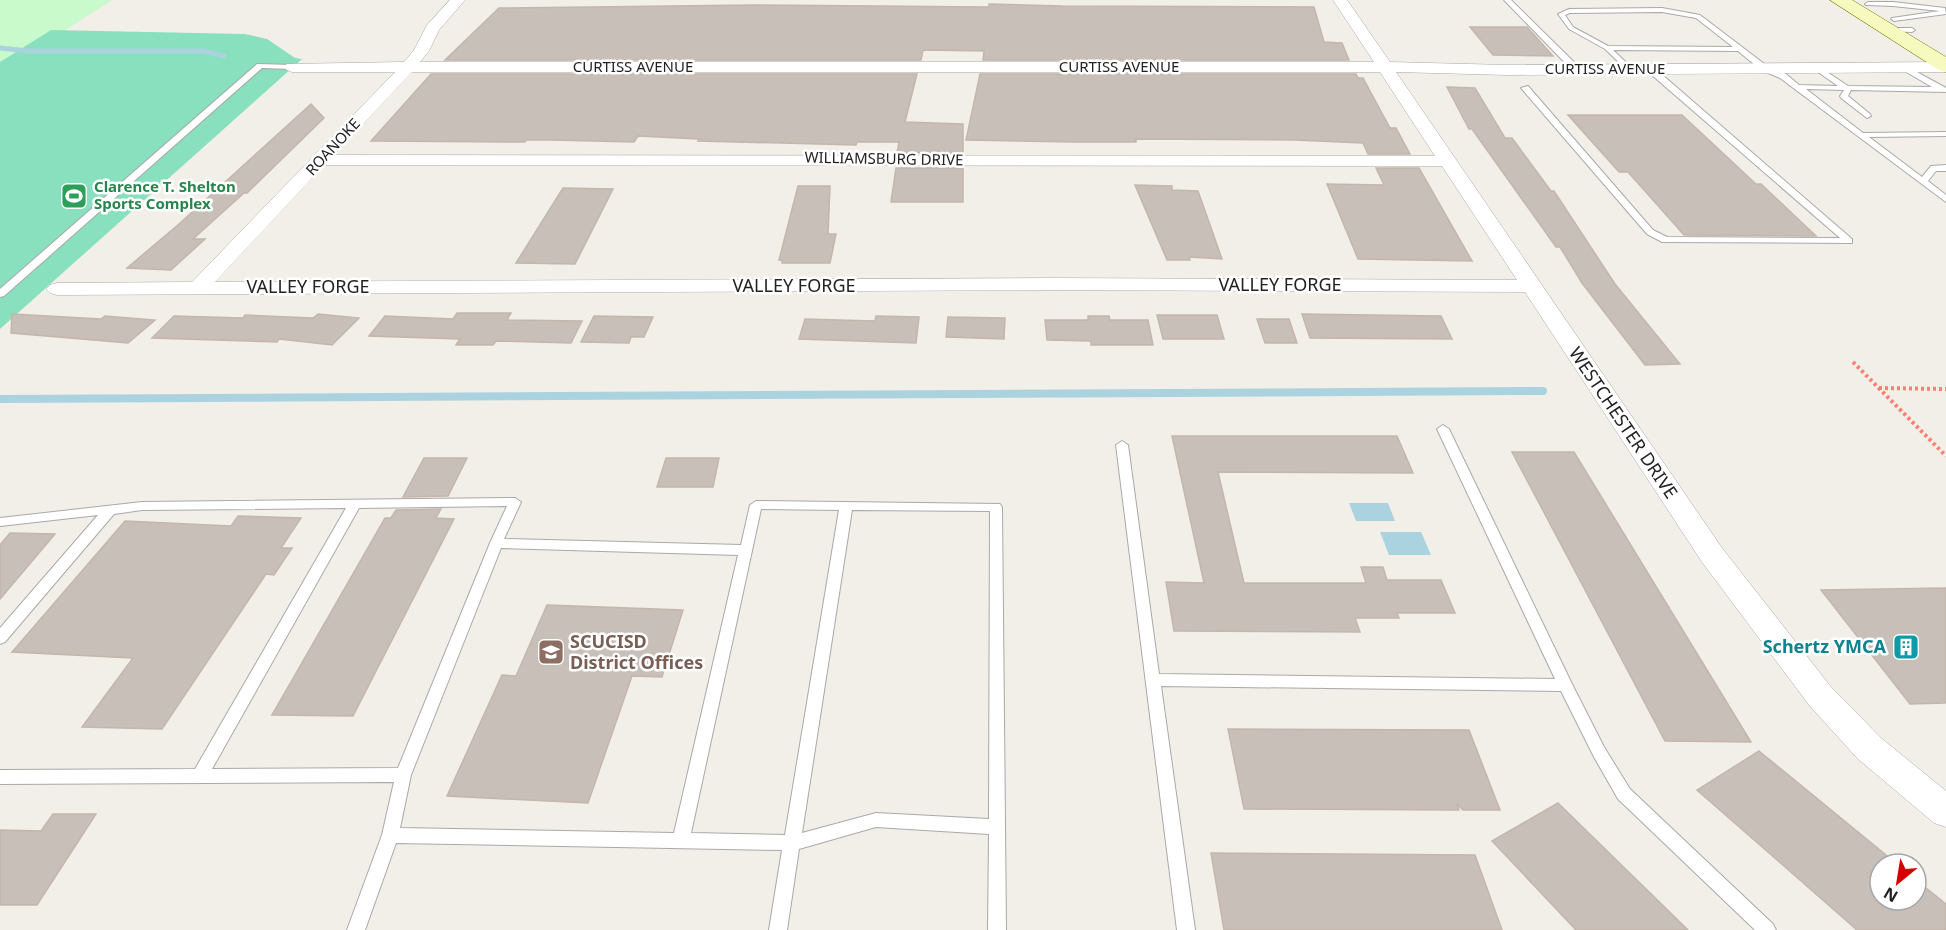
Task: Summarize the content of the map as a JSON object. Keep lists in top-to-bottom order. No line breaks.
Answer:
{"streets":{"street":["CURTISS AVENUE","ROANOKE","WILLIAMSBURG DRIVE","VALLEY FORGE","WESTCHESTER DRIVE"]},"crossings":[["CURTISS AVENUE","ROANOKE"],["CURTISS AVENUE","WESTCHESTER DRIVE"],["ROANOKE","WILLIAMSBURG DRIVE"],["ROANOKE","VALLEY FORGE"],["WILLIAMSBURG DRIVE","WESTCHESTER DRIVE"],["VALLEY FORGE","WESTCHESTER DRIVE"]],"places":{"sports":["Clarence T. Shelton Sports Complex"],"building":["Schertz YMCA"],"school or university":["SCUCISD District Offices"]},"north":"bottom left"}
